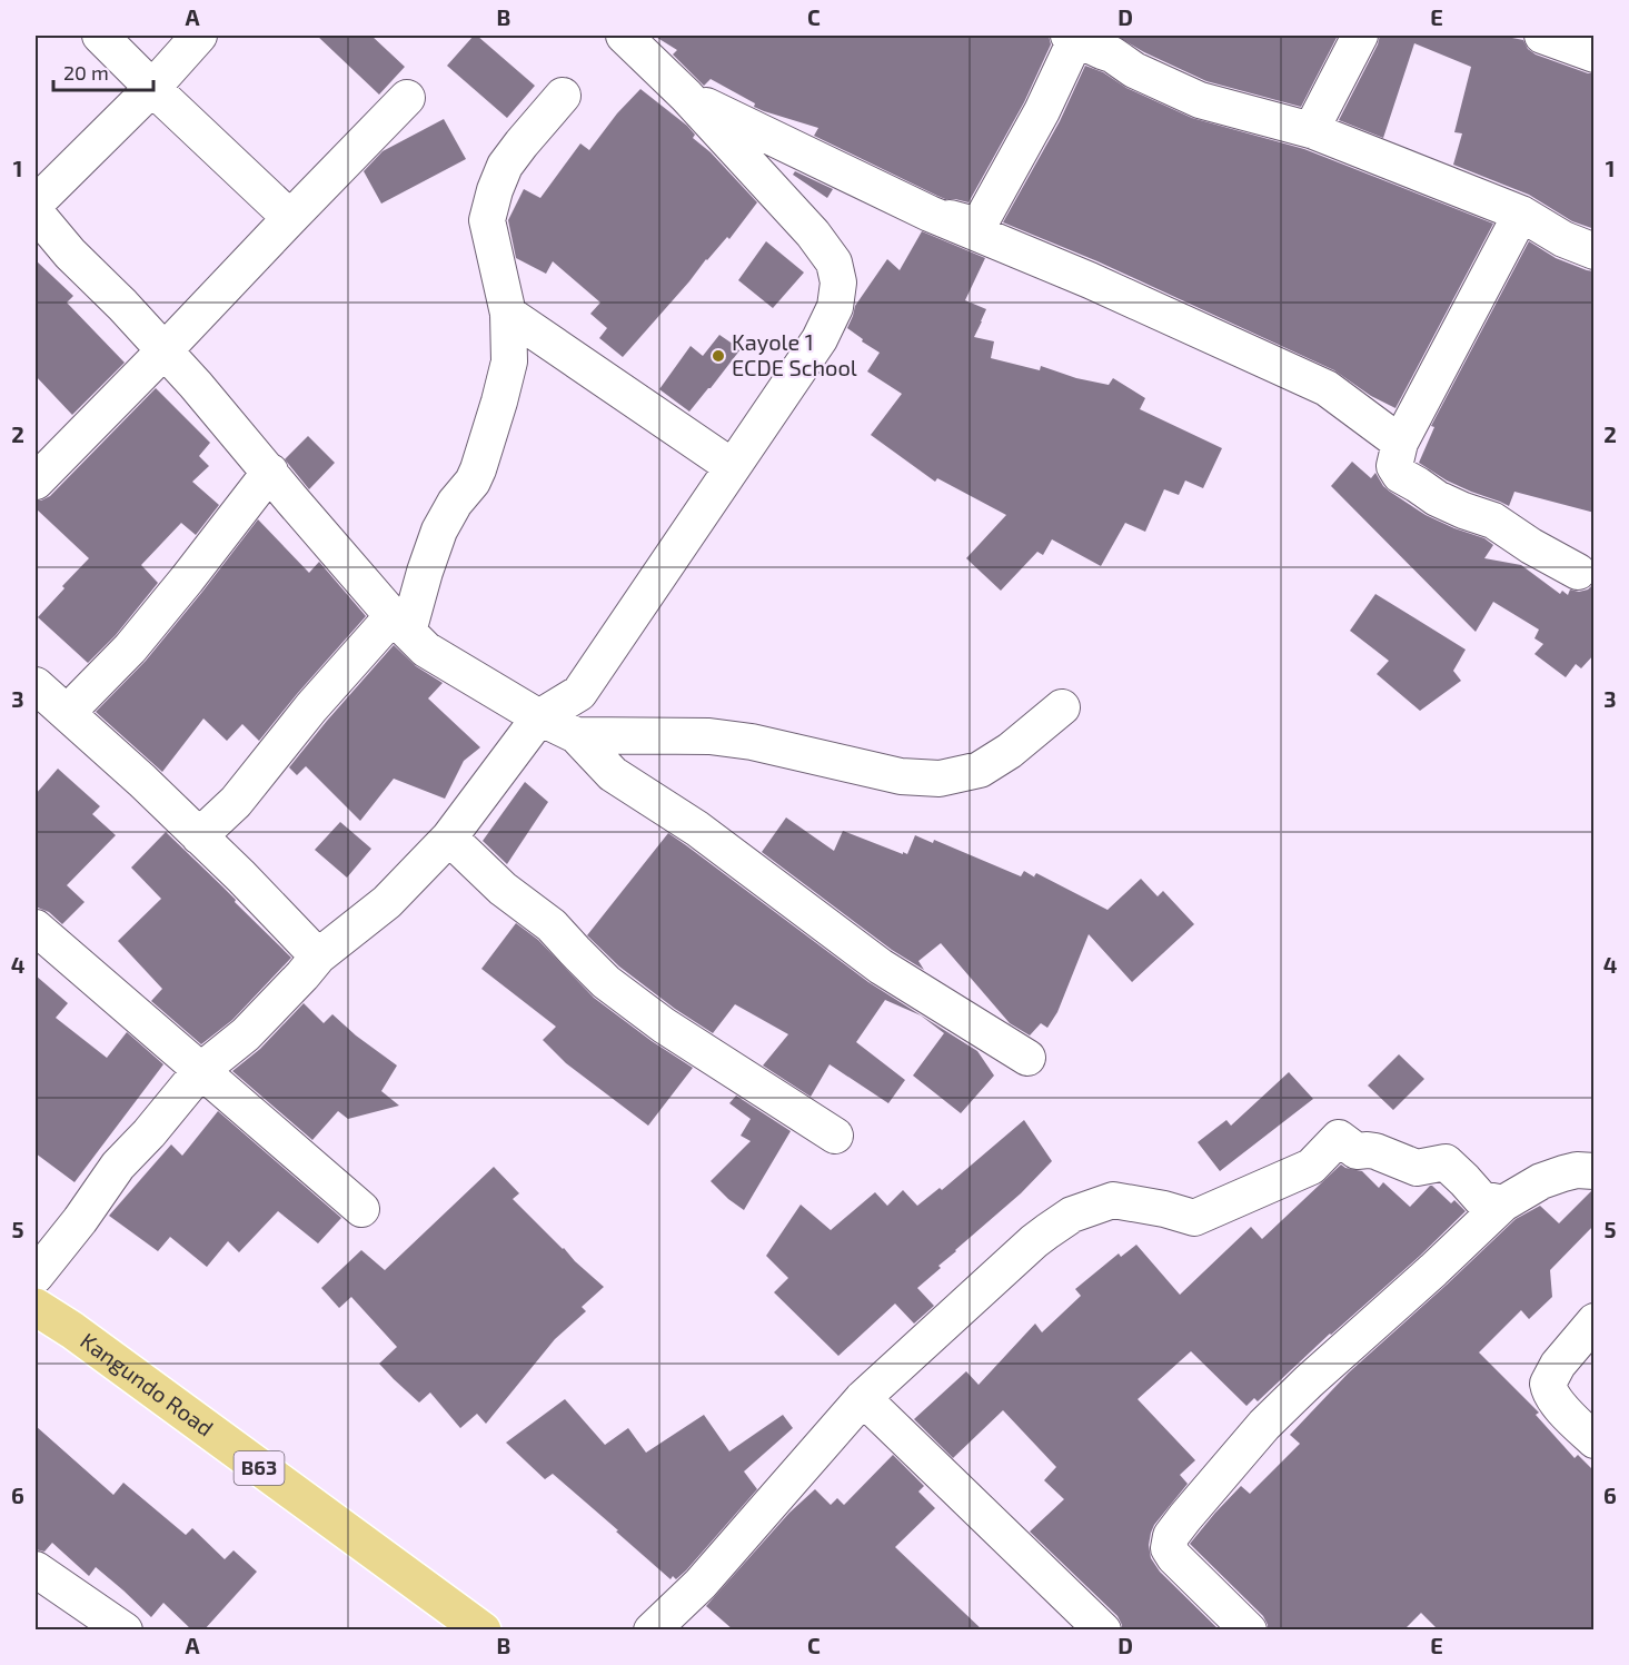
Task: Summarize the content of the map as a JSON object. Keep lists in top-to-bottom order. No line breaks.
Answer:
{"streets":{"highway":["Kangundo Road","B63"]},"places":["Kayole 1 ECDE School"],"scale_bar":"20 m","grid":{"columns":["A","B","C","D","E"],"rows":["1","2","3","4","5","6"]}}
